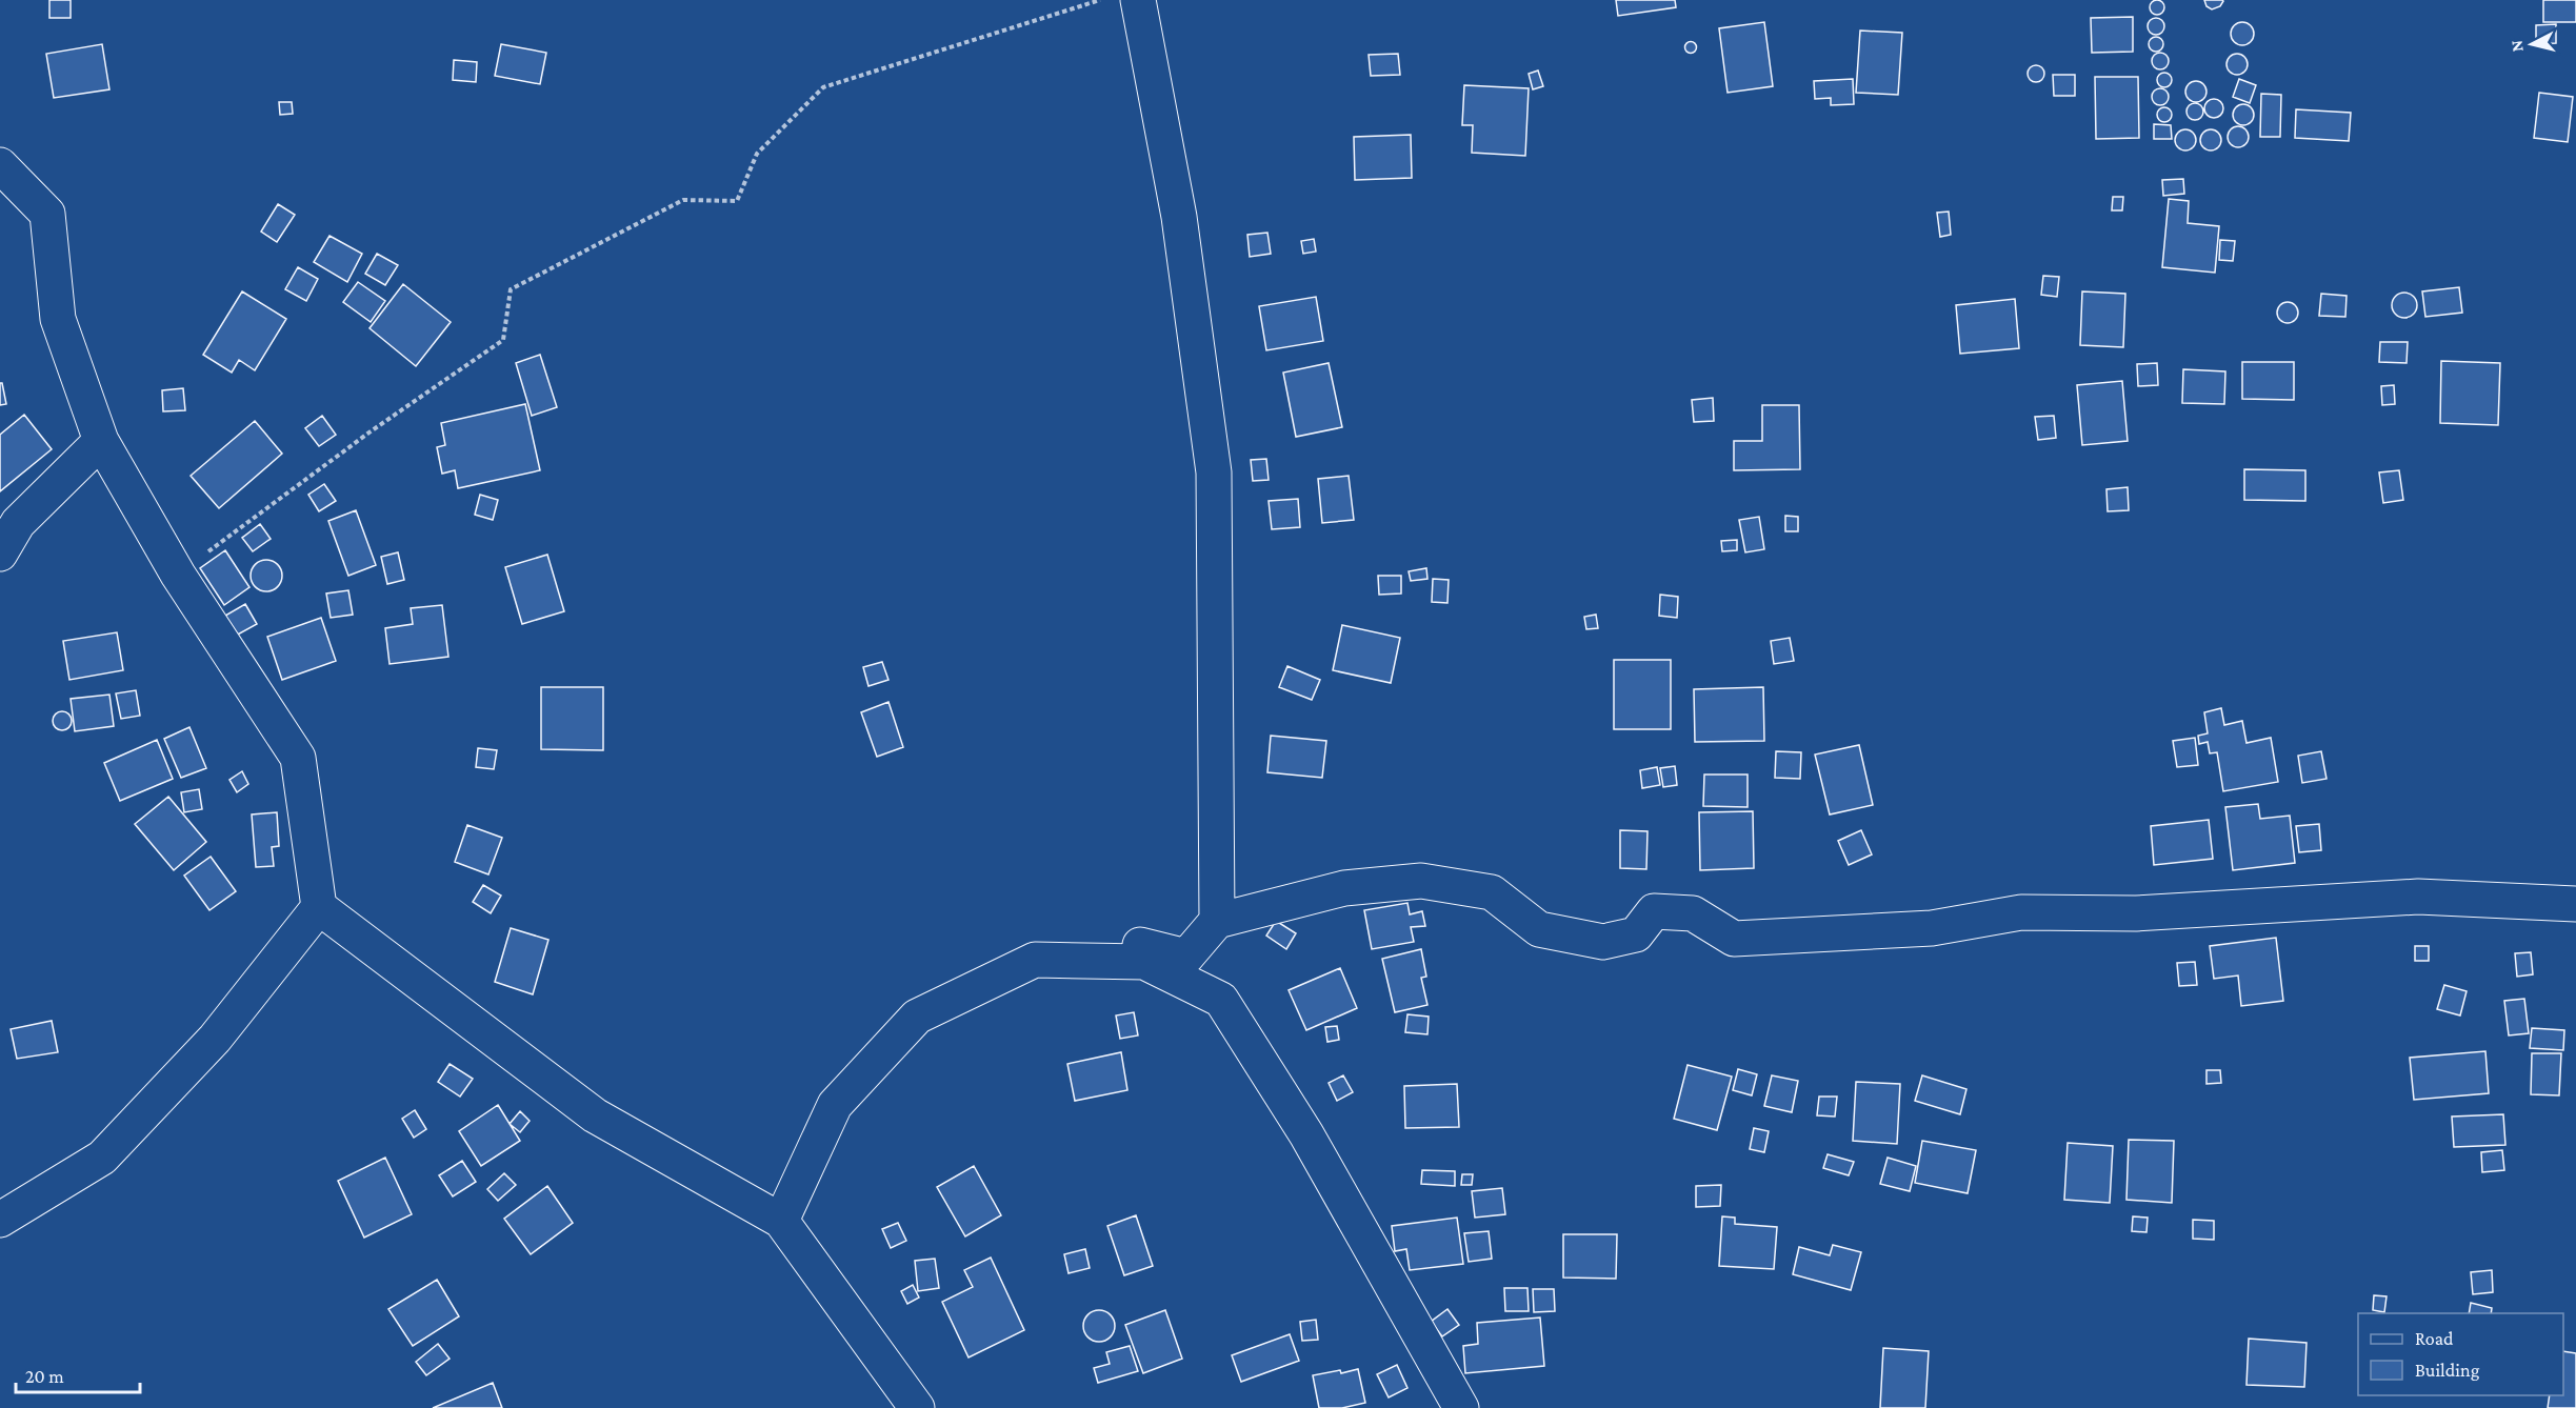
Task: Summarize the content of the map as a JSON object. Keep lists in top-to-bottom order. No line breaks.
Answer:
{"legend":["Road","Building"],"scale_bar":"20 m","north":"left"}
